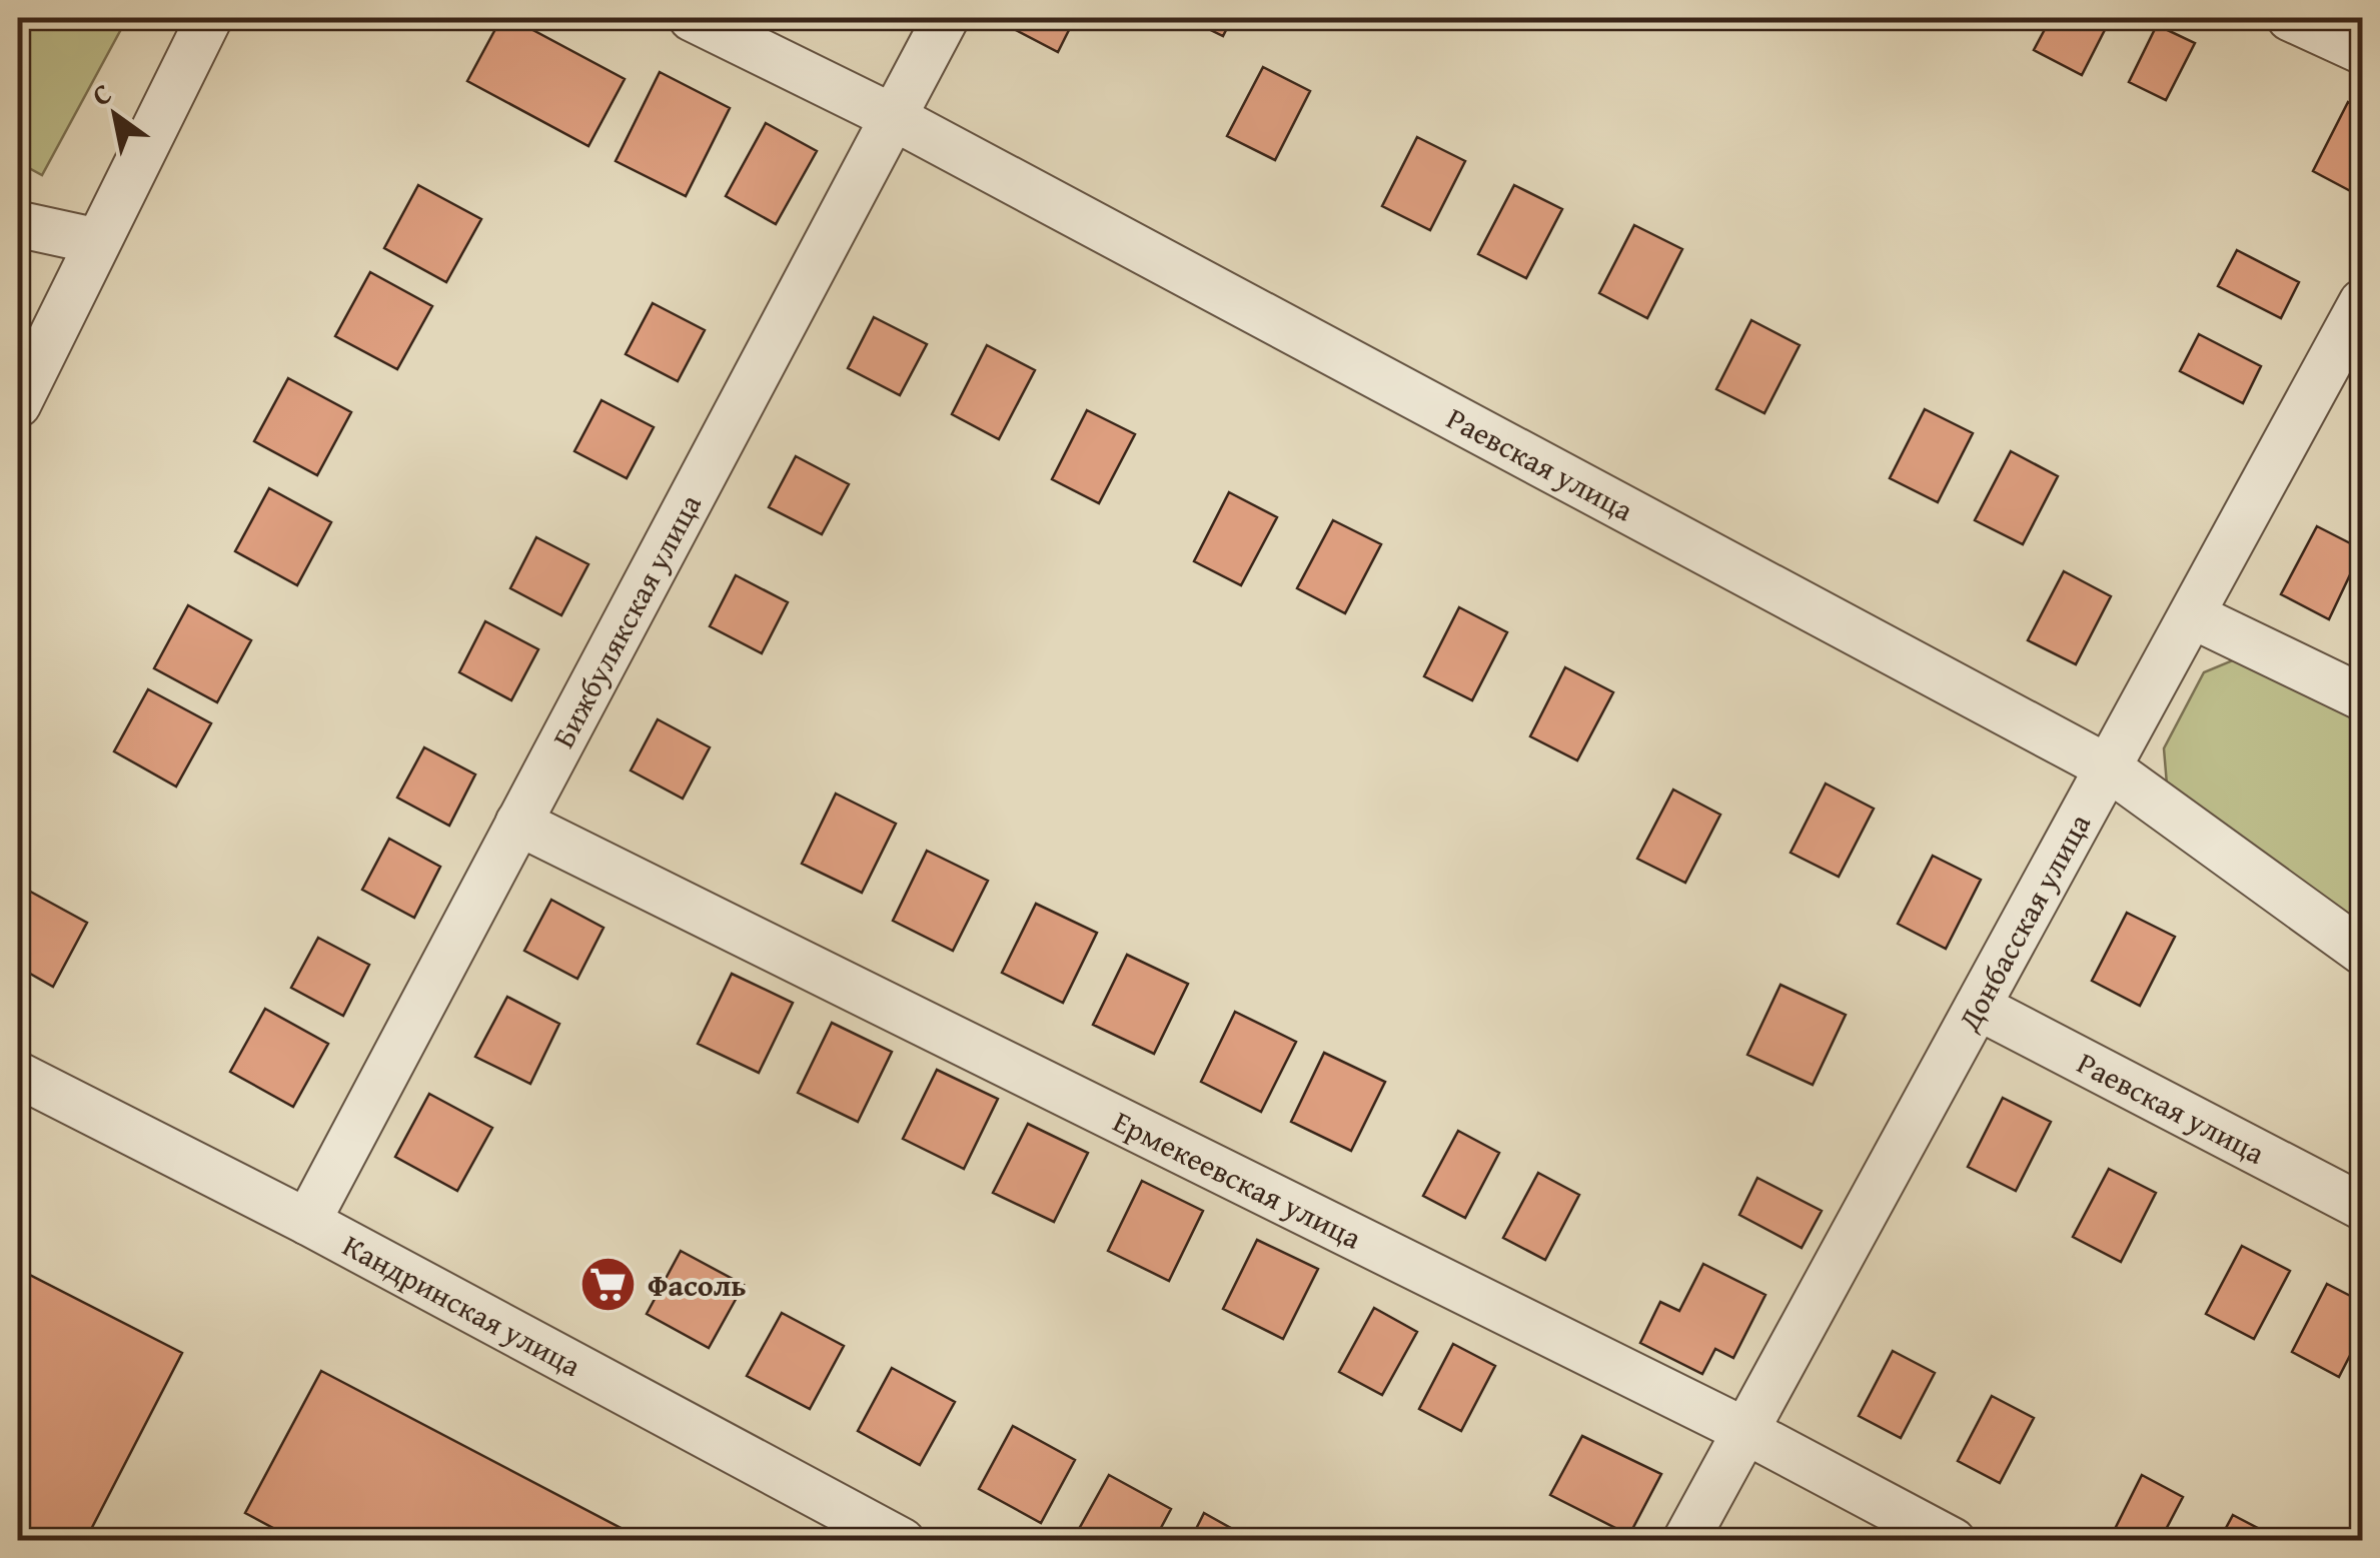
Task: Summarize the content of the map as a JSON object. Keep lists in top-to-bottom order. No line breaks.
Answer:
{"streets":{"street":["Раевская улица","Бижбулякская улица","Донбасская улица","Ермекеевская улица","Кандринская улица"]},"crossings":[["Раевская улица","Бижбулякская улица"],["Раевская улица","Донбасская улица"],["Бижбулякская улица","Ермекеевская улица"],["Бижбулякская улица","Кандринская улица"],["Донбасская улица","Ермекеевская улица"]],"places":{"supermarket":["Фасоль"]},"north":"top left"}
